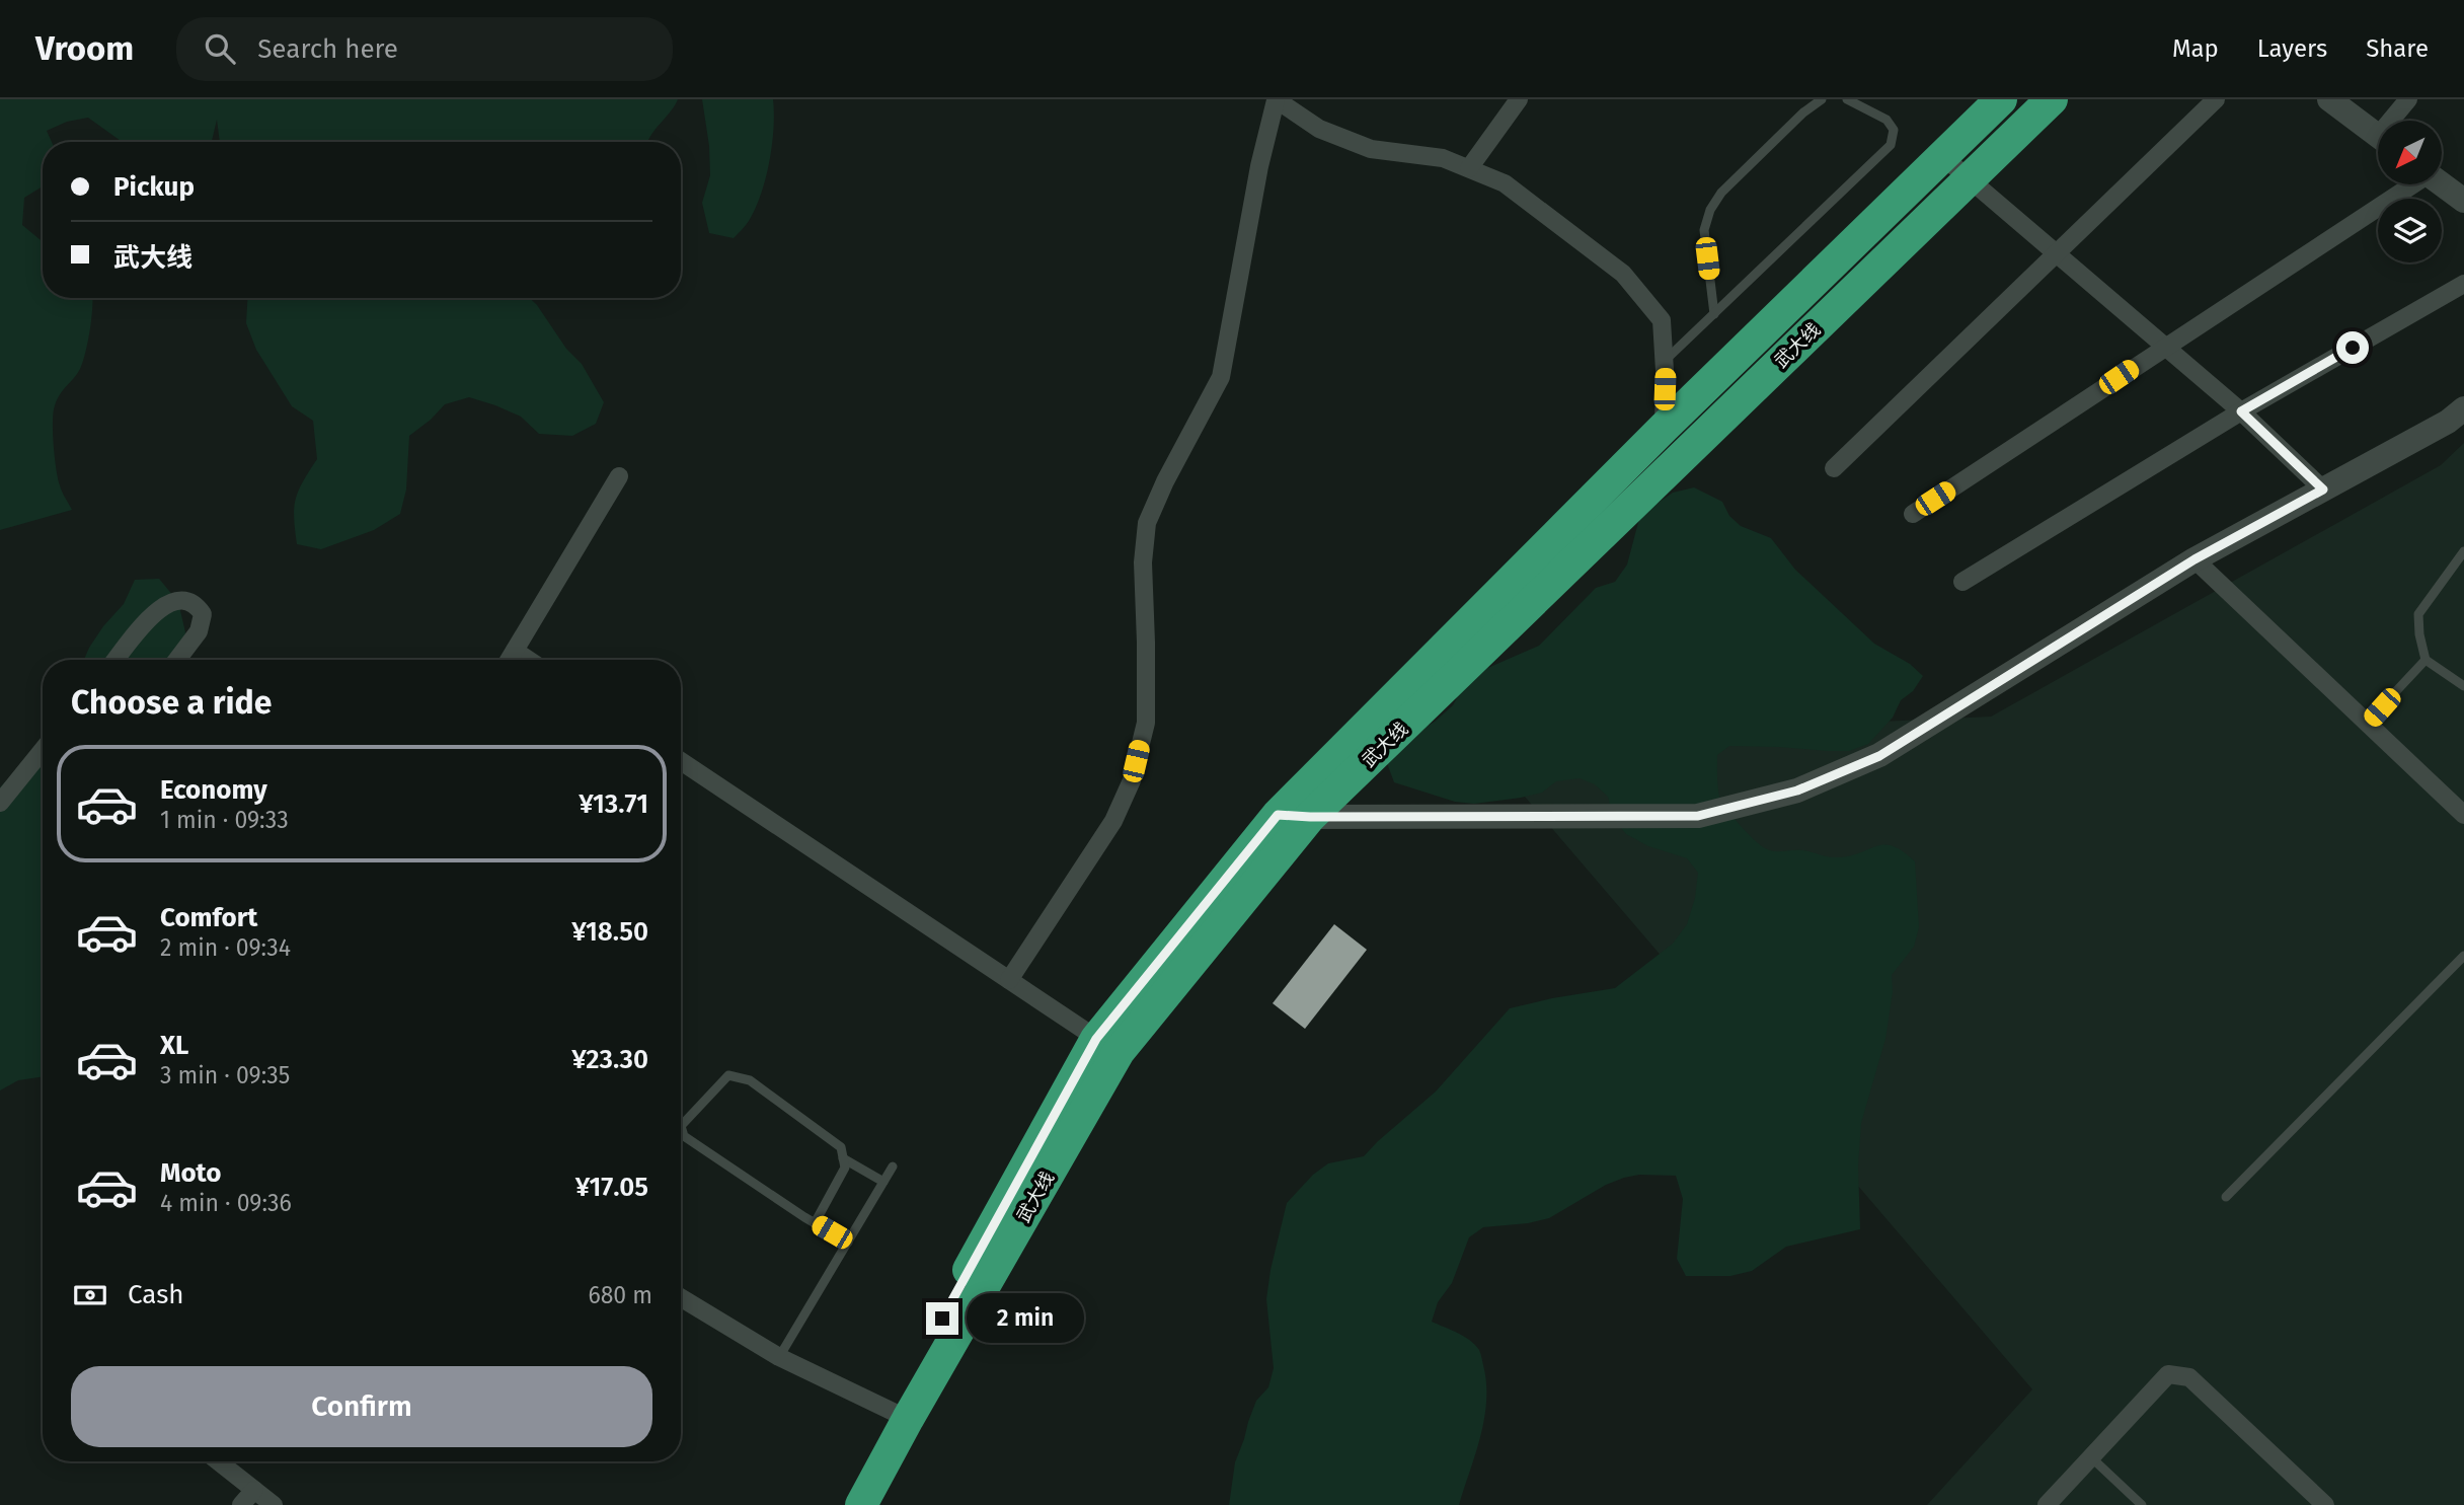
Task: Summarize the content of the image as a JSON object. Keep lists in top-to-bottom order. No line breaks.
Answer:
{"streets":{"highway":["武大线"]},"north":"bottom left","page":{"header":"Vroom","search":"Search here","nav":["Map","Layers","Share"],"banner":["Pickup","武大线"],"heading":"Choose a ride","list":[{"name":"Economy","note":"1 min · 09:33","value":"¥13.71"},{"name":"Comfort","note":"2 min · 09:34","value":"¥18.50"},{"name":"XL","note":"3 min · 09:35","value":"¥23.30"},{"name":"Moto","note":"4 min · 09:36","value":"¥17.05"}],"pay":["Cash","680 m"],"bubble":"2 min","buttons":"Confirm"}}
